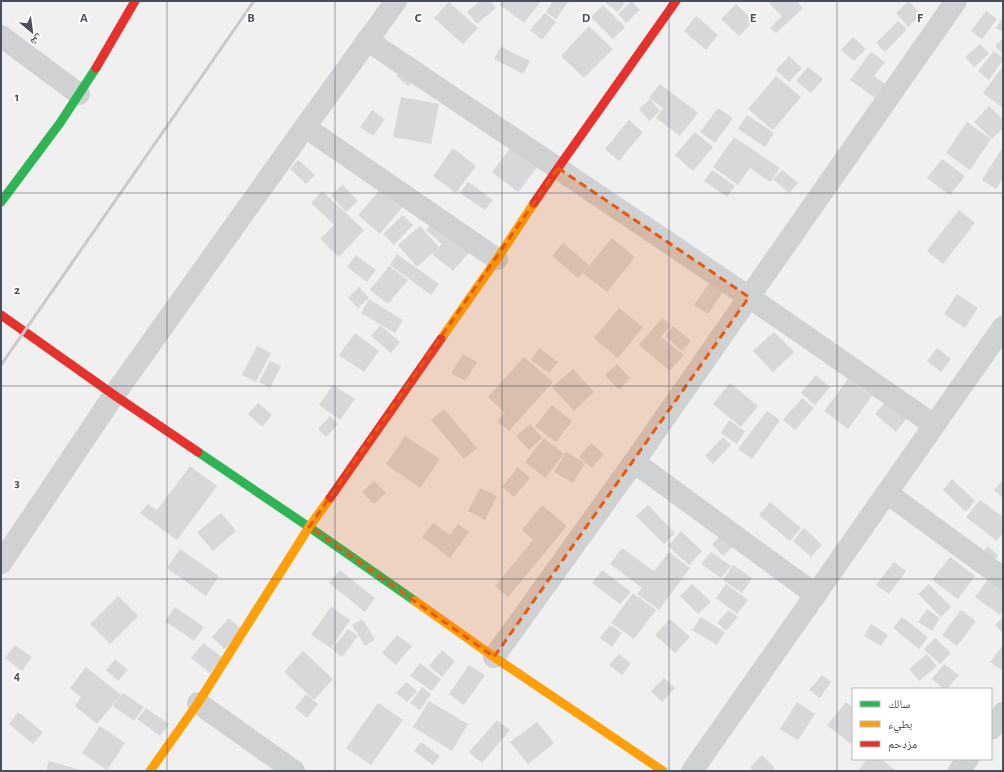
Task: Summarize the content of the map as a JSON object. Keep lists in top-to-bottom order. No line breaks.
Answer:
{"legend":["سالك","بطيء","مزدحم"],"north":"bottom right","grid":{"columns":["A","B","C","D","E","F"],"rows":["1","2","3","4"]}}
